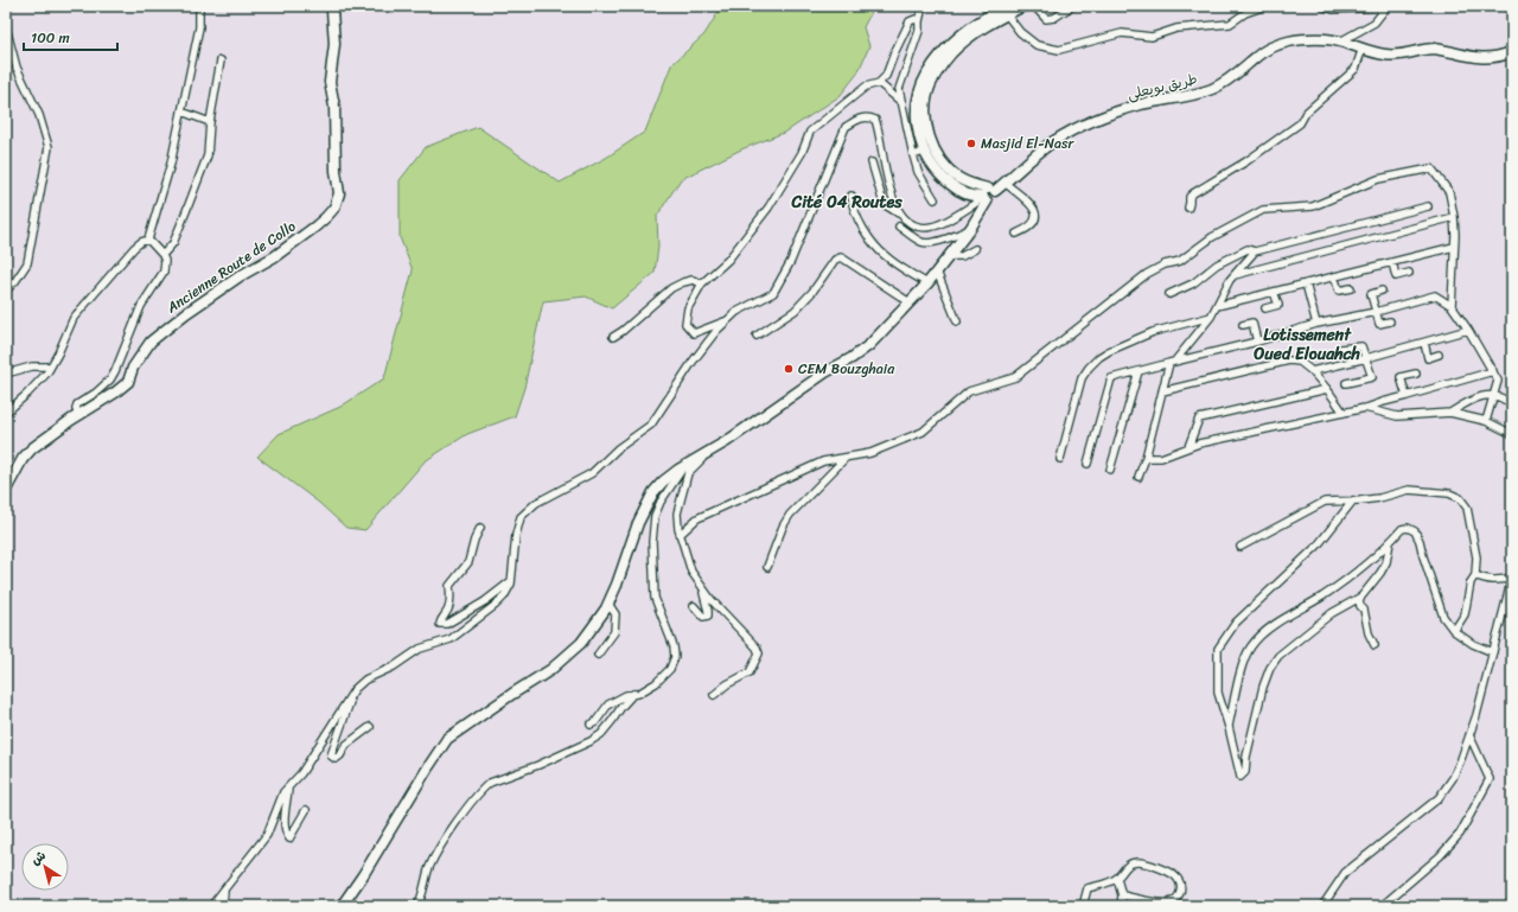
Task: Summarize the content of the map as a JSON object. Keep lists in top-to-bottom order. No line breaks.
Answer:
{"streets":{"main road":["طريق بويعلى","Ancienne Route de Collo"]},"districts":["Cité 04 Routes","Lotissement Oued Elouahch"],"places":["Masjid El-Nasr","CEM Bouzghaia"],"scale_bar":"100 m","north":"top left"}
